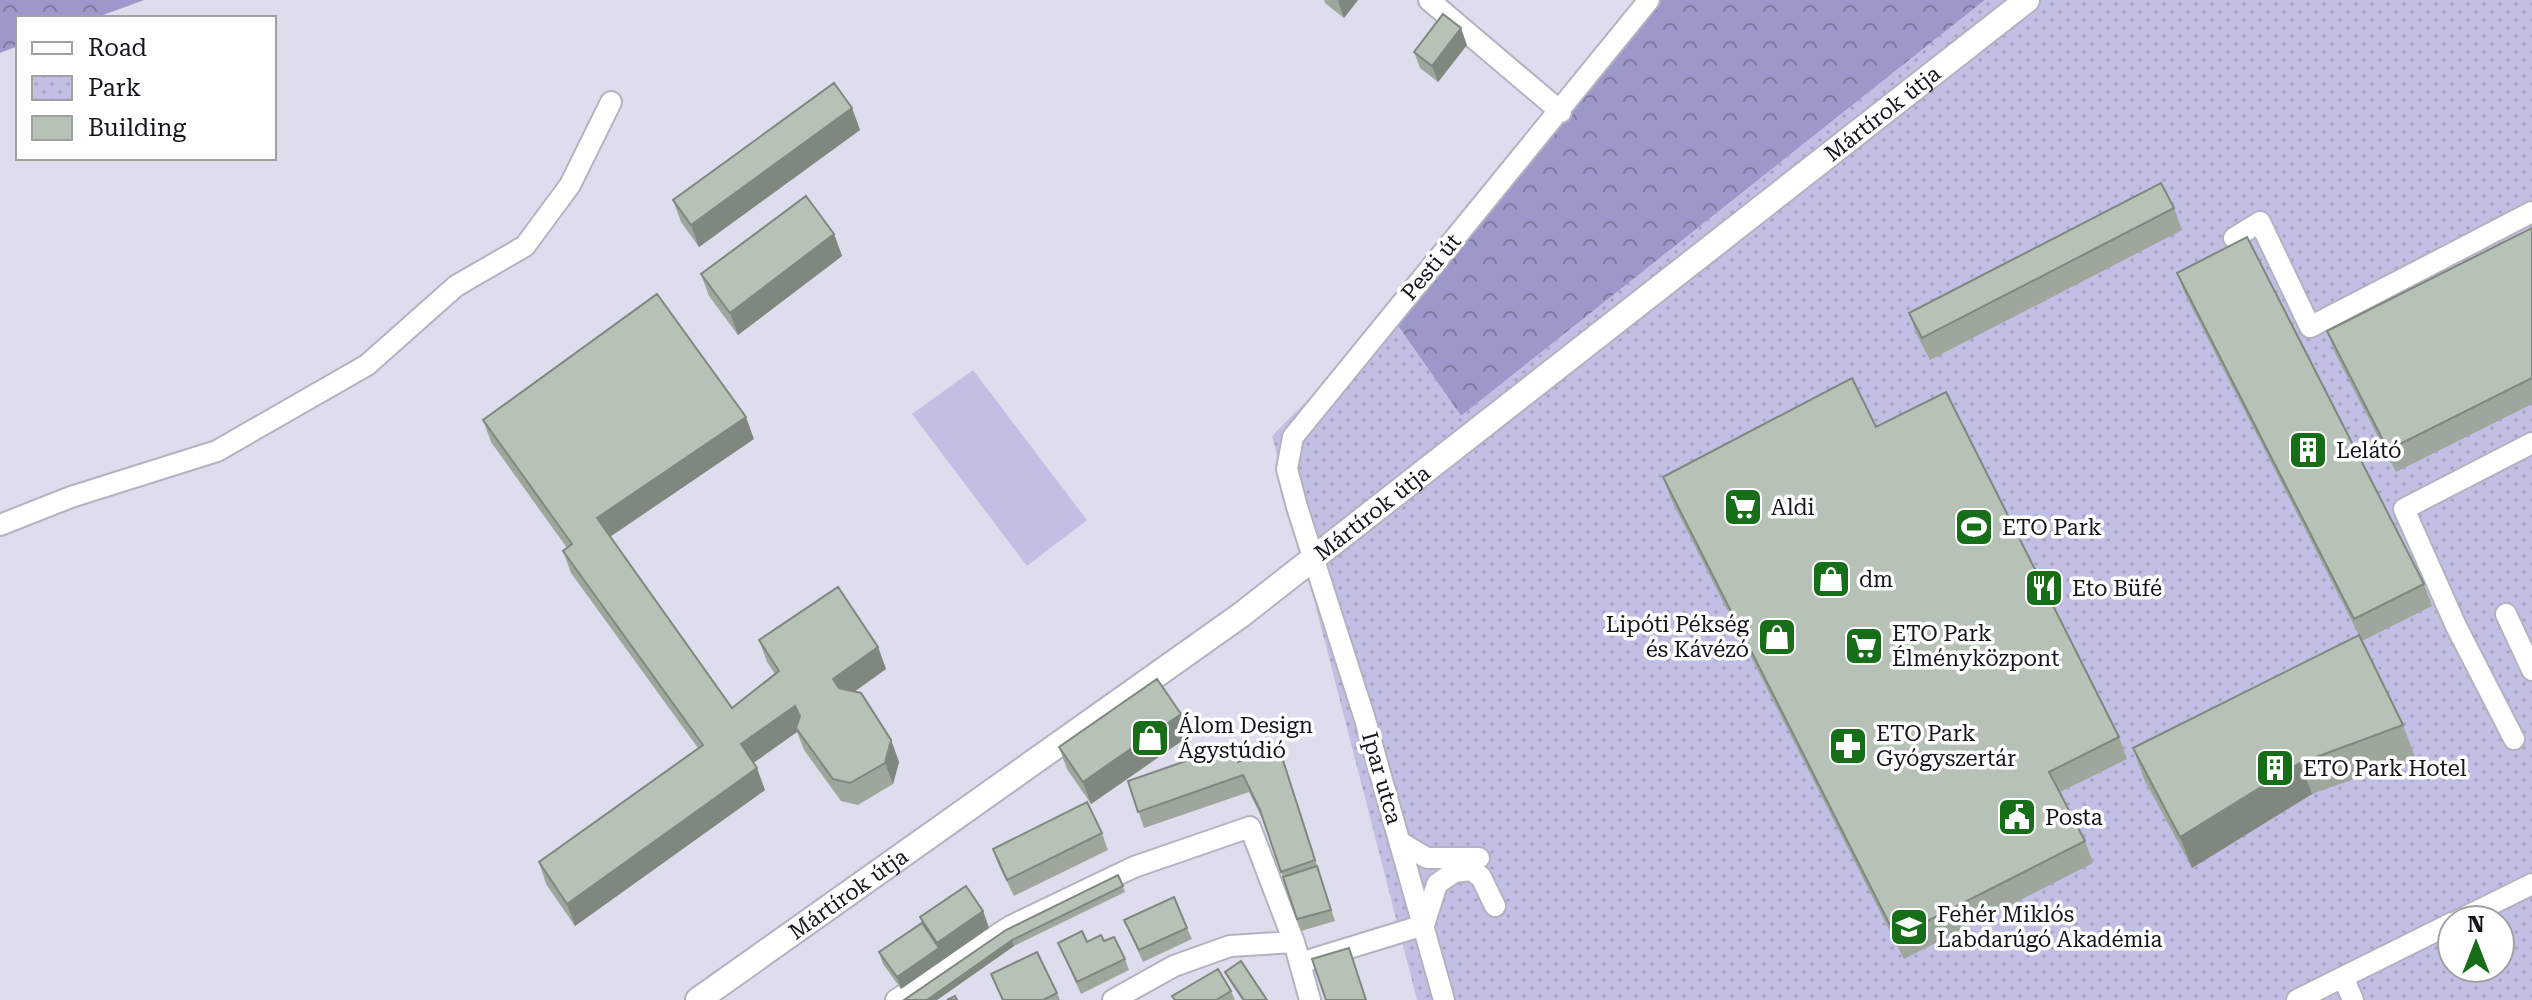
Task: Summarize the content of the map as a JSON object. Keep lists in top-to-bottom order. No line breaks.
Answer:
{"streets":{"main road":["Mártírok útja"],"street":["Pesti út","Ipar utca"]},"crossings":[["Mártírok útja","Pesti út"],["Mártírok útja","Ipar utca"],["Pesti út","Ipar utca"]],"places":{"building":["Lelátó","ETO Park Hotel"],"supermarket":["Aldi","ETO Park Élményközpont"],"sports":["ETO Park"],"shop":["dm","Lipóti Pékség és Kávézó","Álom Design Ágystúdió"],"restaurant":["Eto Büfé"],"pharmacy":["ETO Park Gyógyszertár"],"public building":["Posta"],"school or university":["Fehér Miklós Labdarúgó Akadémia"]},"legend":["Road","Park","Building"],"north":"top"}
